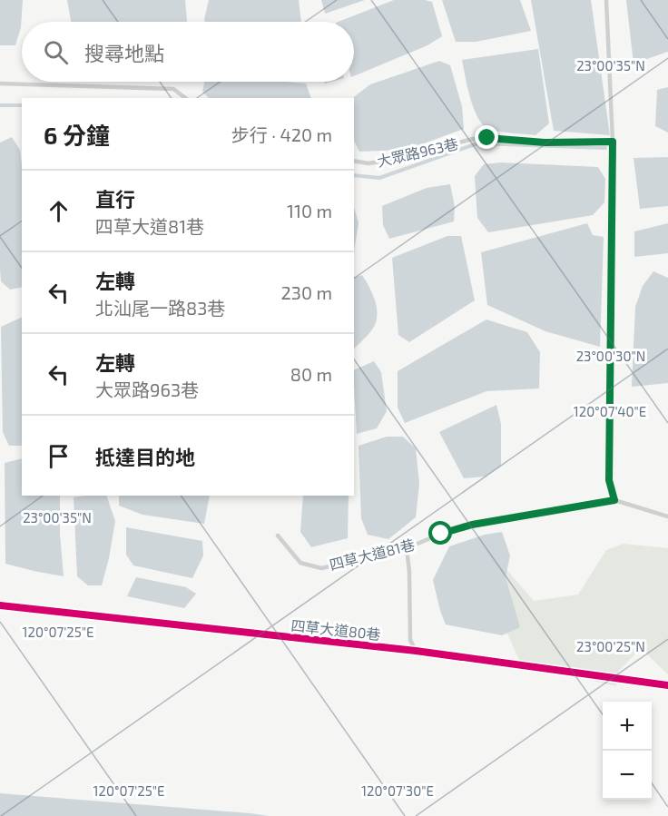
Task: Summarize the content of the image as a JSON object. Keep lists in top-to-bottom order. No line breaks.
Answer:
{"streets":{"lane":["大眾路963巷","四草大道81巷","四草大道80巷"]},"page":{"search":"搜尋地點","heading":["6 分鐘","步行 · 420 m"],"list":[["直行","四草大道81巷","110 m"],["左轉","北汕尾一路83巷","230 m"],["左轉","大眾路963巷","80 m"],"抵達目的地"],"map_buttons":["+","−"]},"coordinates":["23°00'35\"N","23°00'30\"N","120°07'40\"E","120°07'25\"E","23°00'25\"N","120°07'30\"E"]}
